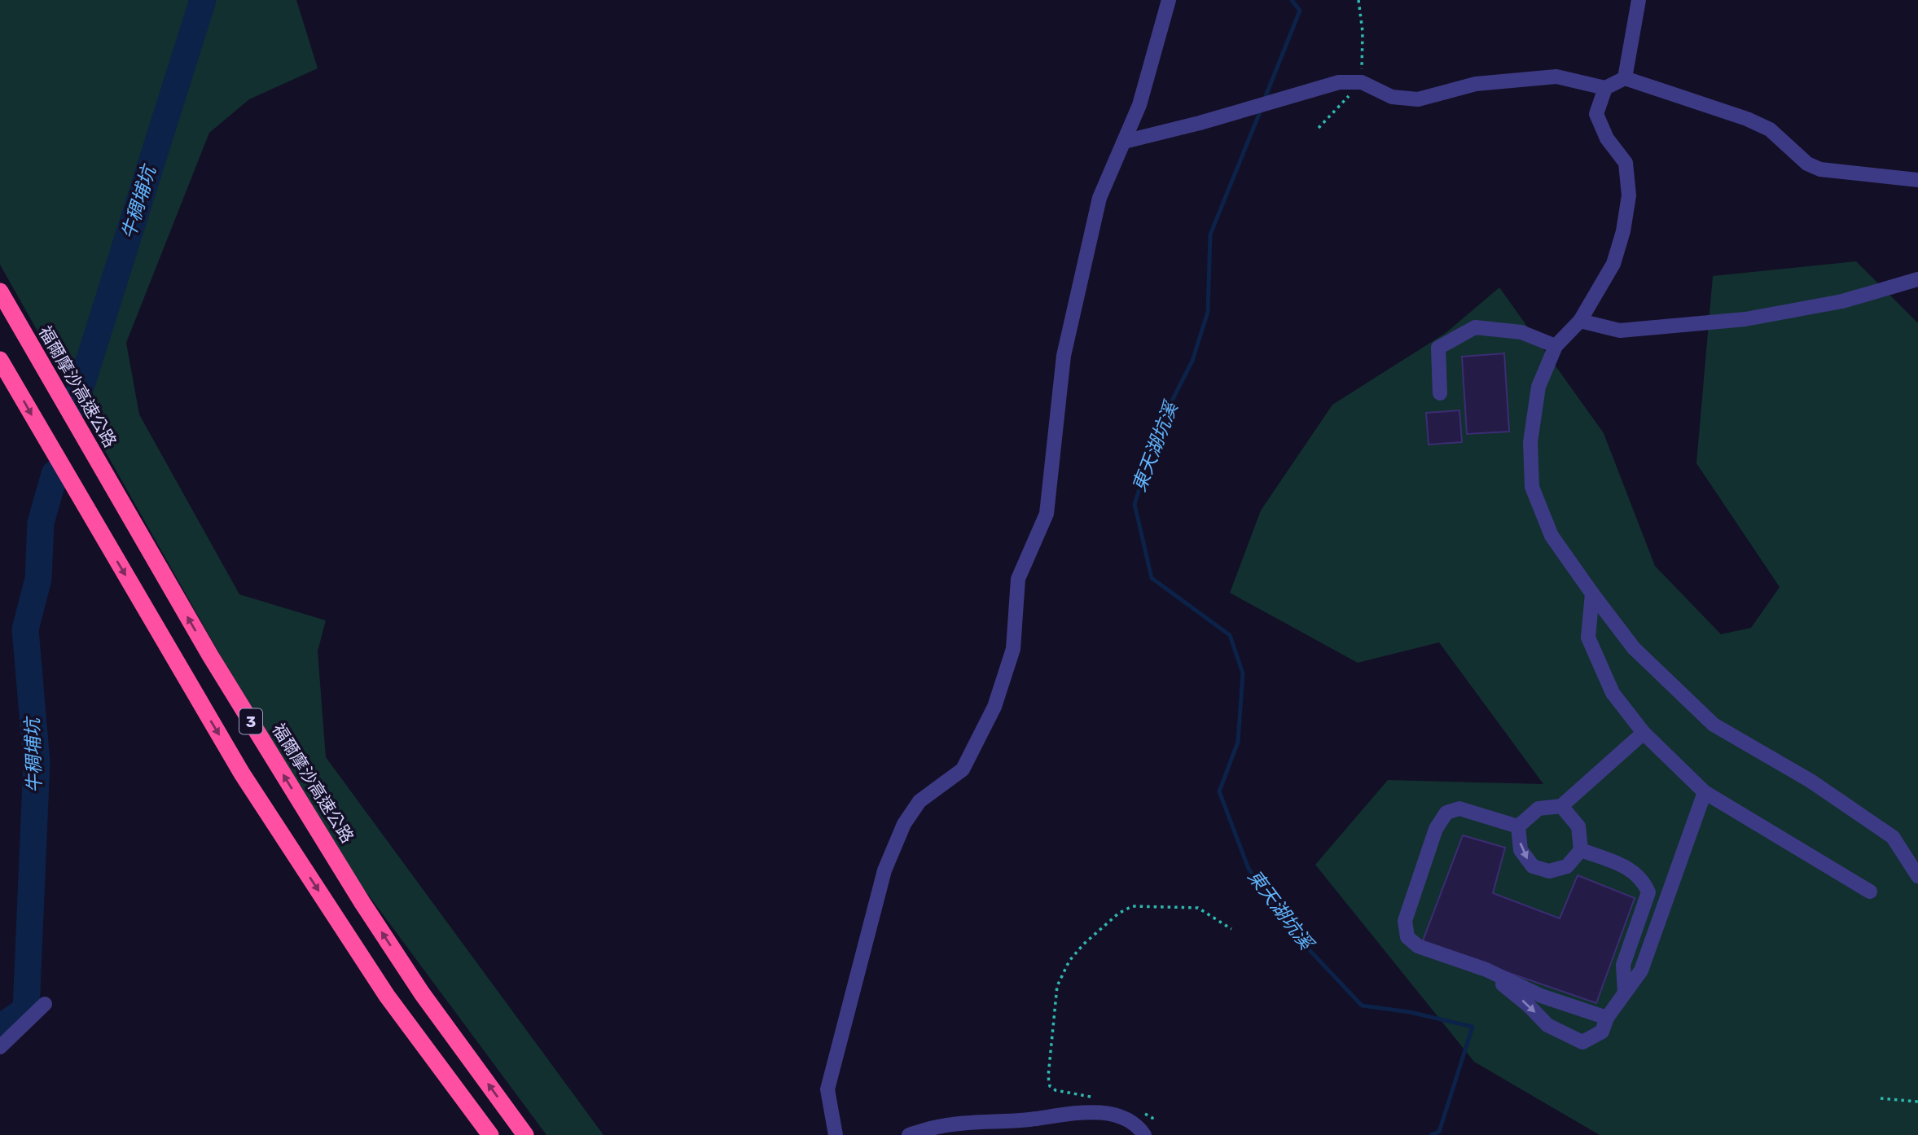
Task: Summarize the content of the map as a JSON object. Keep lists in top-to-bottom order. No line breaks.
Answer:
{"streets":{"highway":["福爾摩沙高速公路","3"]},"water":["牛稠埔坑","東天湖坑溪"]}
